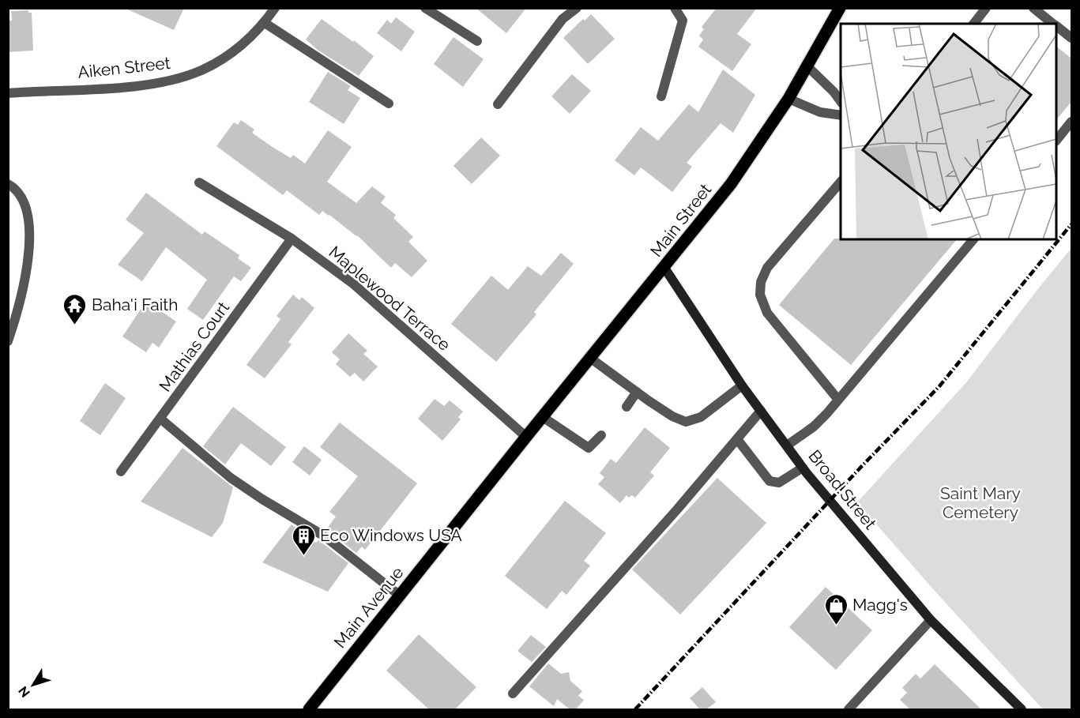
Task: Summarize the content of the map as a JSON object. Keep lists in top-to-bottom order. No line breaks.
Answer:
{"streets":{"main road":["Main Street","Main Avenue"],"street":["Aiken Street","Maplewood Terrace","Mathias Court","Broad Street"]},"crossings":[["Main Street","Maplewood Terrace"],["Main Street","Broad Street"],["Main Street","Main Avenue"],["Maplewood Terrace","Mathias Court"],["Maplewood Terrace","Main Avenue"]],"parks":["Saint Mary Cemetery"],"places":{"temple":["Baha'i Faith"],"building":["Eco Windows USA"],"shop":["Magg's"]},"north":"bottom left"}
